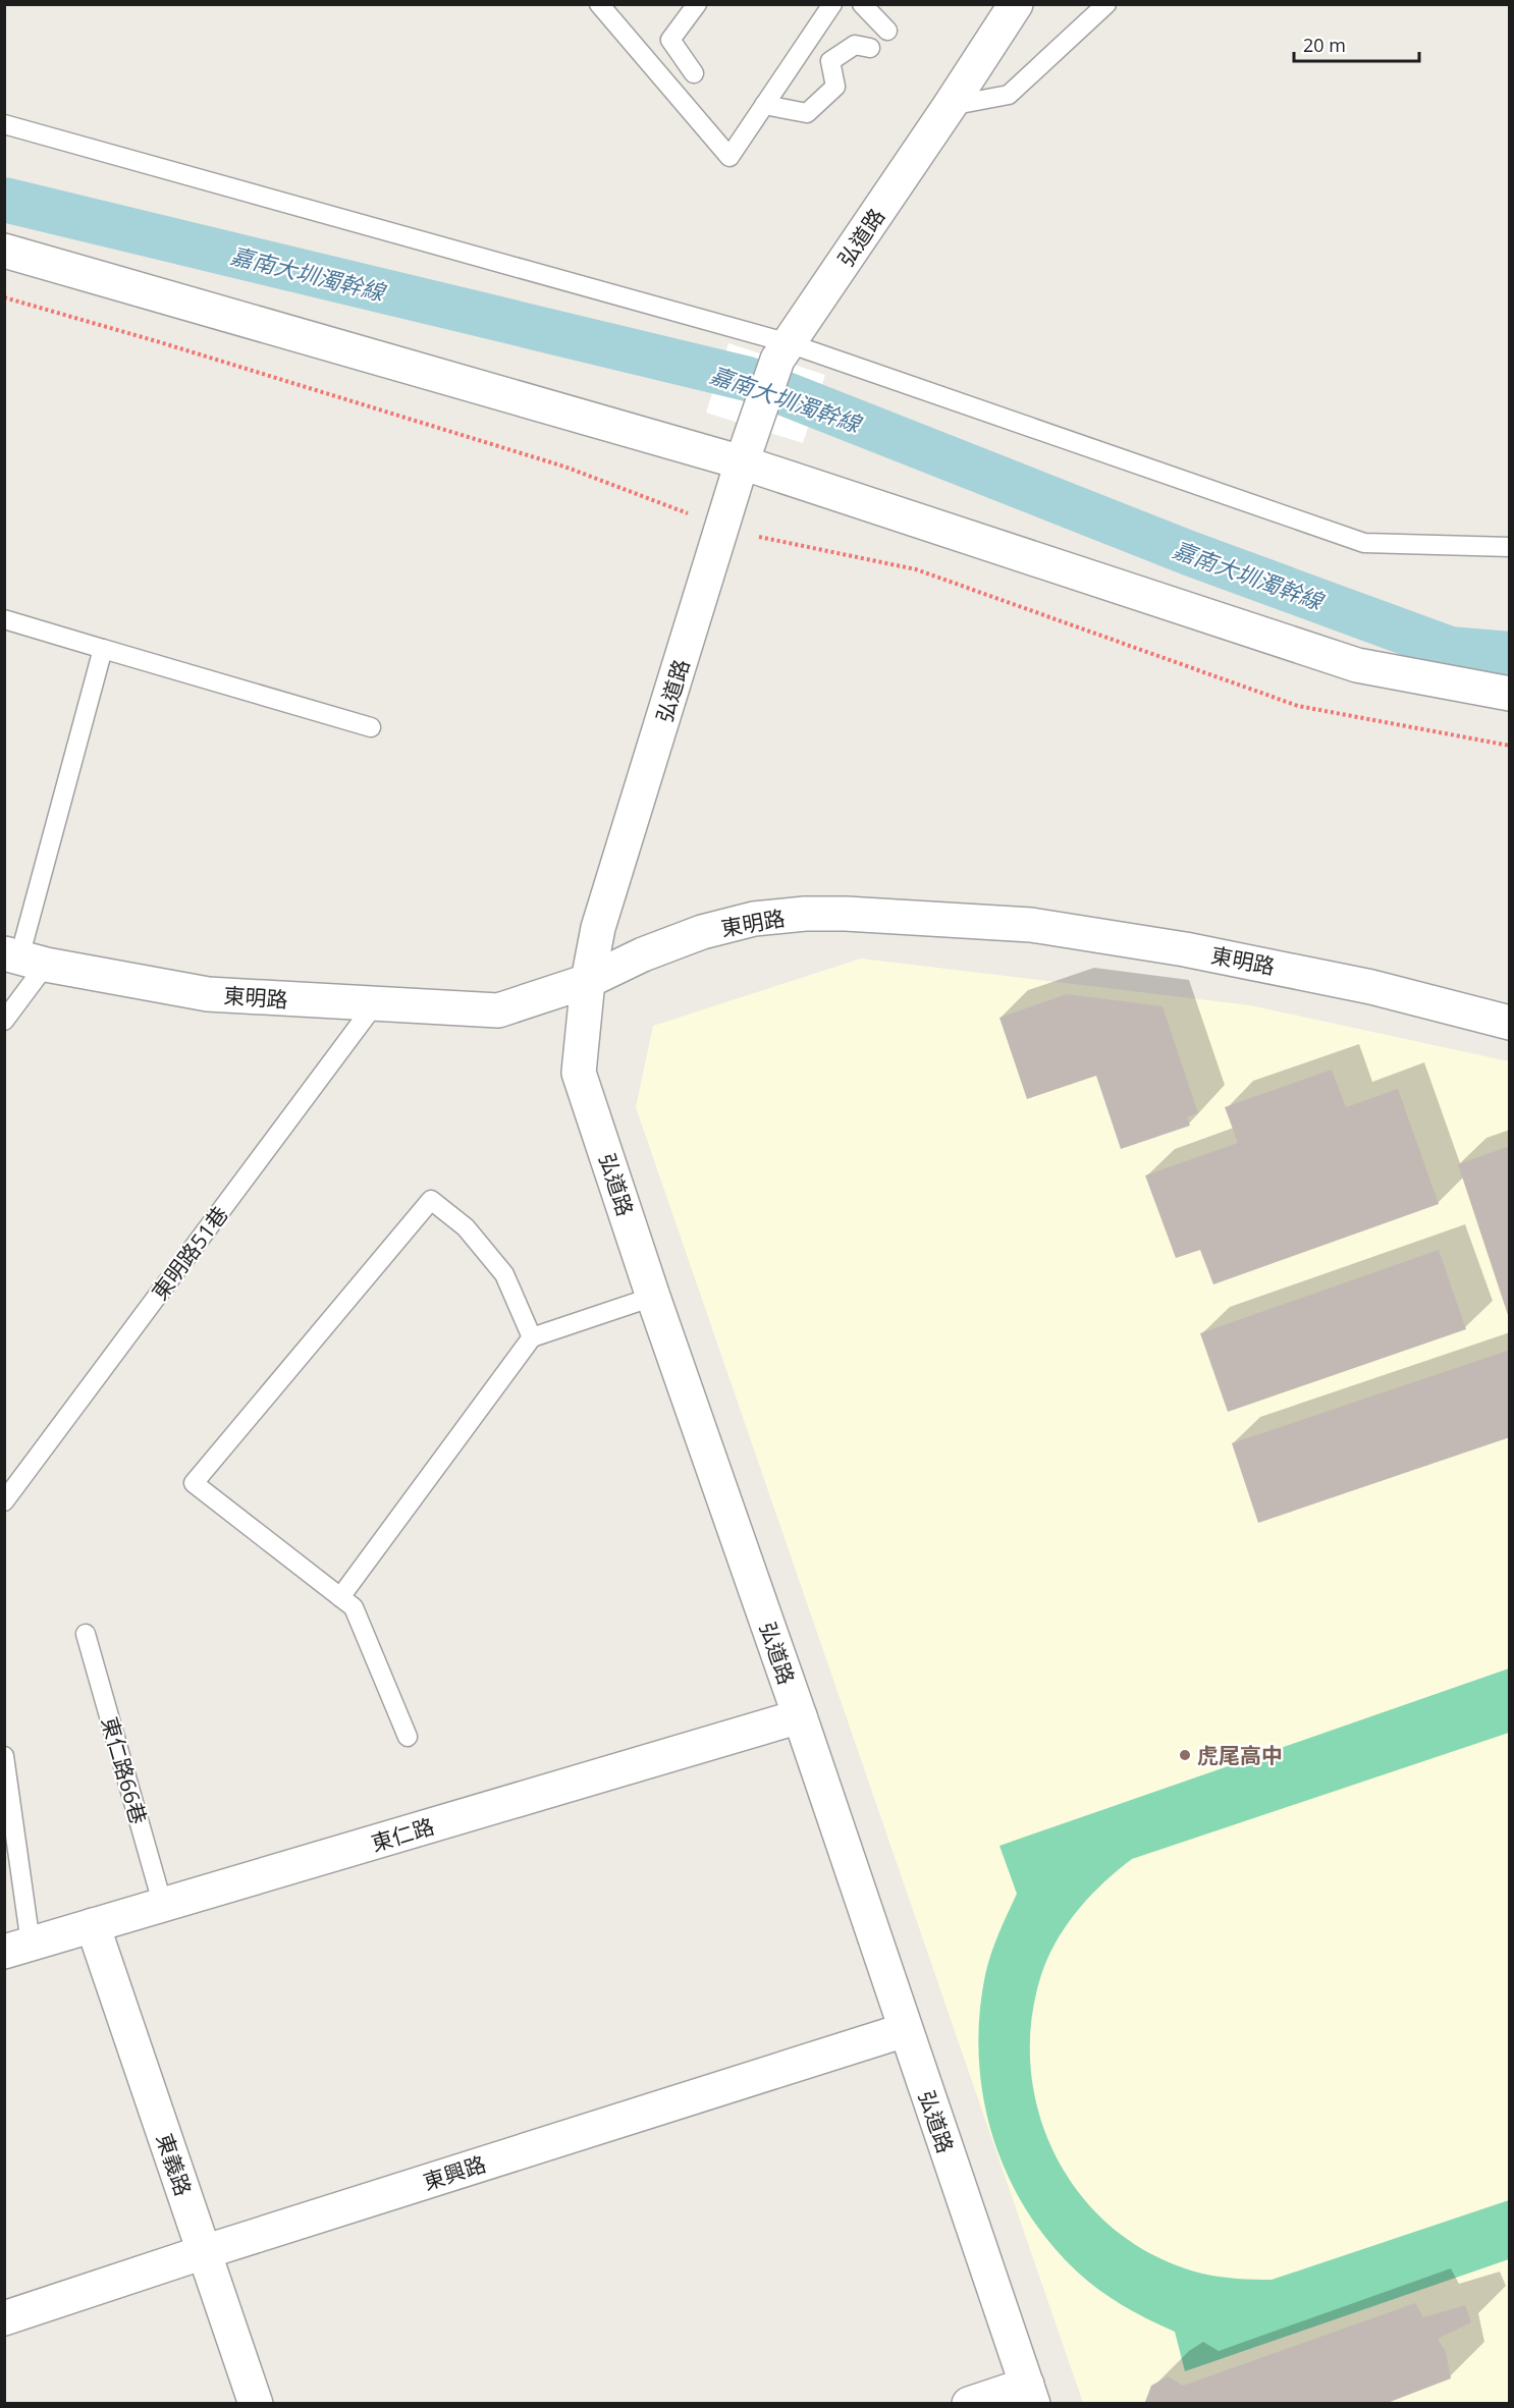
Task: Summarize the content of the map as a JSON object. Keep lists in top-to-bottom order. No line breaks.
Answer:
{"streets":{"street":["弘道路","東明路","東仁路","東義路","東興路"],"lane":["東明路51巷","東仁路66巷"]},"crossings":[["弘道路","東明路"],["弘道路","東仁路"],["弘道路","東興路"],["東明路","東明路51巷"],["東仁路66巷","東仁路"],["東仁路","東義路"],["東義路","東興路"]],"water":["嘉南大圳濁幹線"],"places":["虎尾高中"],"scale_bar":"20 m"}
